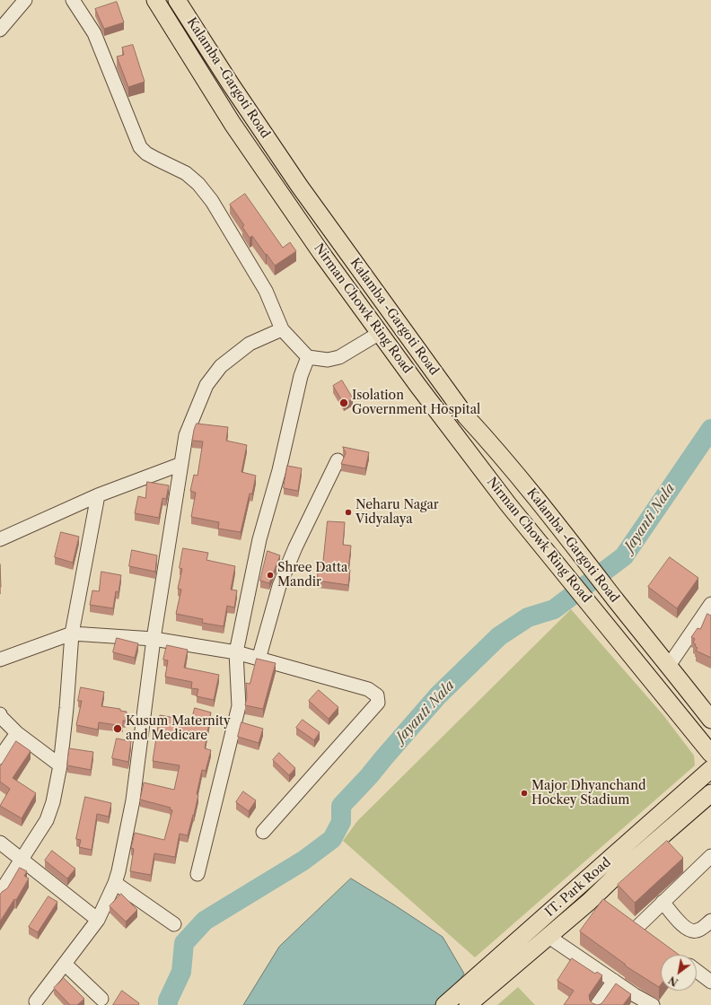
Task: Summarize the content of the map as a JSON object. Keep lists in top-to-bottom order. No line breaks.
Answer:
{"streets":{"main road":["Kalamba -Gargoti Road","Nirman Chowk Ring Road","IT. Park Road"]},"water":["Jayanti Nala"],"places":["Isolation Government Hospital","Neharu Nagar Vidyalaya","Shree Datta Mandir","Kusum Maternity and Medicare","Major Dhyanchand Hockey Stadium"],"north":"bottom left"}
